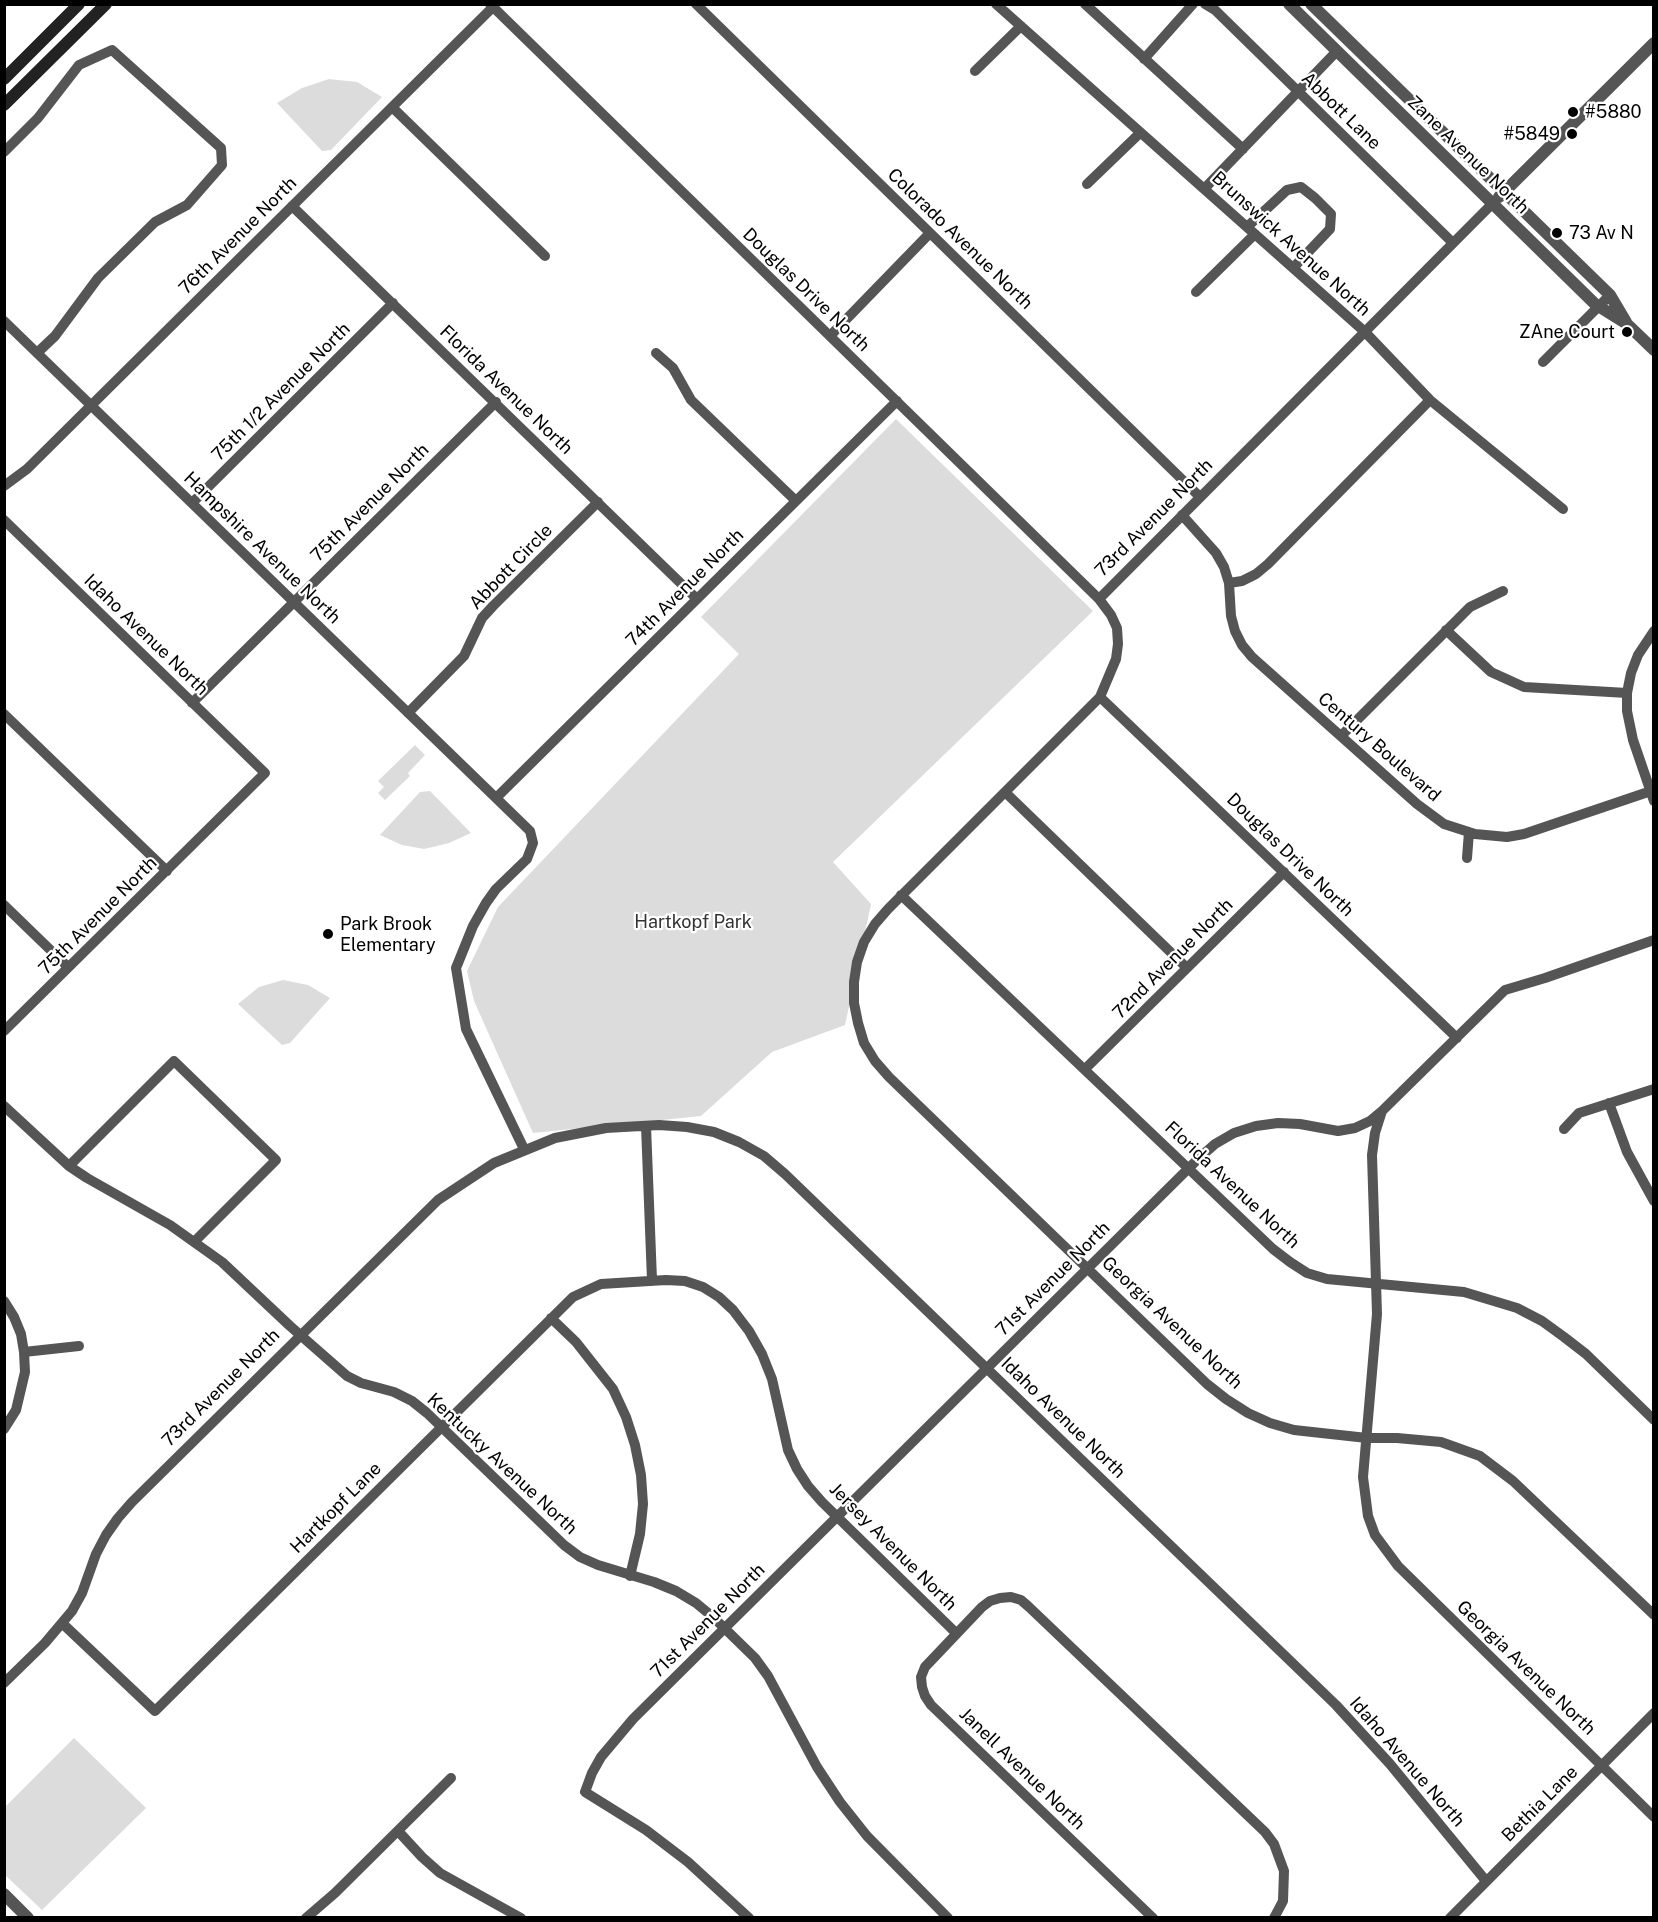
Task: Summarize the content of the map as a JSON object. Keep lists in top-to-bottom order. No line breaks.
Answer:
{"streets":{"street":["Abbott Lane","Zane Avenue North","76th Avenue North","Colorado Avenue North","Brunswick Avenue North","Douglas Drive North","Florida Avenue North","75th 1/2 Avenue North","75th Avenue North","73rd Avenue North","Hampshire Avenue North","Abbott Circle","74th Avenue North","Idaho Avenue North","Century Boulevard","72nd Avenue North","71st Avenue North","Georgia Avenue North","Kentucky Avenue North","Hartkopf Lane","Jersey Avenue North","Janell Avenue North","Bethia Lane"]},"crossings":[["Abbott Lane","73rd Avenue North"],["Zane Avenue North","73rd Avenue North"],["76th Avenue North","Douglas Drive North"],["76th Avenue North","Florida Avenue North"],["76th Avenue North","Hampshire Avenue North"],["Colorado Avenue North","73rd Avenue North"],["Brunswick Avenue North","73rd Avenue North"],["Douglas Drive North","73rd Avenue North"],["Douglas Drive North","74th Avenue North"],["Douglas Drive North","72nd Avenue North"],["Douglas Drive North","71st Avenue North"],["Florida Avenue North","75th 1/2 Avenue North"],["Florida Avenue North","75th Avenue North"],["Florida Avenue North","73rd Avenue North"],["Florida Avenue North","Abbott Circle"],["Florida Avenue North","74th Avenue North"],["Florida Avenue North","72nd Avenue North"],["Florida Avenue North","71st Avenue North"],["75th 1/2 Avenue North","Hampshire Avenue North"],["75th Avenue North","Hampshire Avenue North"],["75th Avenue North","Idaho Avenue North"],["73rd Avenue North","Idaho Avenue North"],["73rd Avenue North","Century Boulevard"],["73rd Avenue North","Georgia Avenue North"],["73rd Avenue North","Kentucky Avenue North"],["73rd Avenue North","Hartkopf Lane"],["Hampshire Avenue North","Abbott Circle"],["Hampshire Avenue North","74th Avenue North"],["Idaho Avenue North","71st Avenue North"],["Idaho Avenue North","Bethia Lane"],["71st Avenue North","Georgia Avenue North"],["71st Avenue North","Kentucky Avenue North"],["71st Avenue North","Jersey Avenue North"],["Georgia Avenue North","Bethia Lane"],["Kentucky Avenue North","Hartkopf Lane"],["Hartkopf Lane","Jersey Avenue North"],["Jersey Avenue North","Janell Avenue North"]],"parks":["Hartkopf Park"],"places":["#5880","#5849","73 Av N","ZAne Court","Park Brook Elementary"]}
